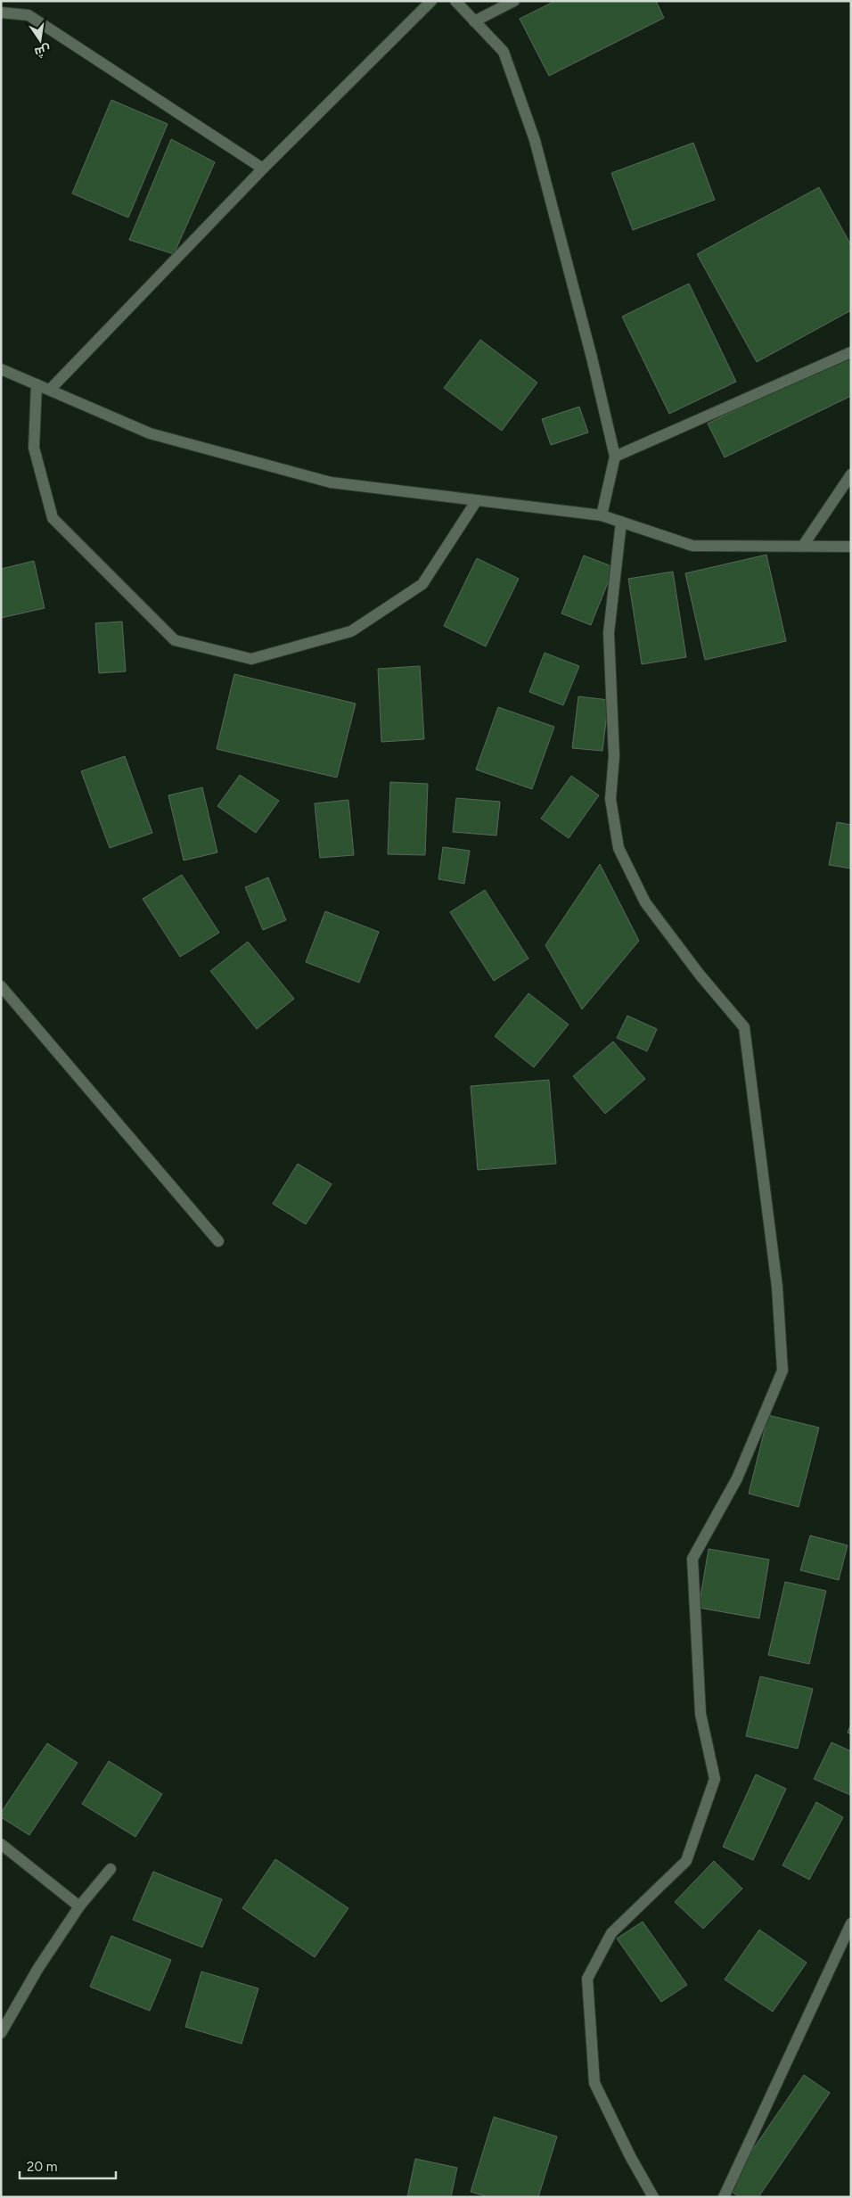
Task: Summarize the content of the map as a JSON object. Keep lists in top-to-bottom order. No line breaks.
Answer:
{"scale_bar":"20 m","north":"bottom"}
